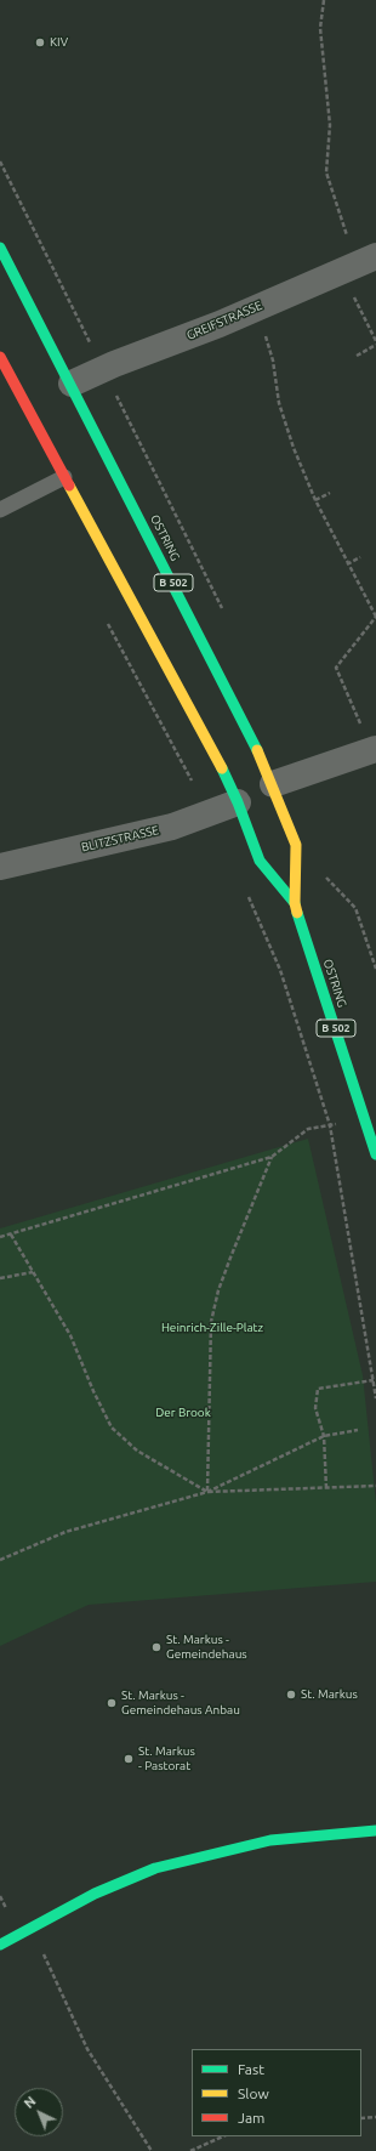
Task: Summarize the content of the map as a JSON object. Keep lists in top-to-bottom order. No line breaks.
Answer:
{"streets":{"main road":["OSTRING","B 502"],"street":["GREIFSTRASSE","BLITZSTRASSE"]},"crossings":[["GREIFSTRASSE","OSTRING"],["OSTRING","BLITZSTRASSE"]],"parks":["Heinrich-Zille-Platz","Der Brook"],"places":["KIV","St. Markus - Gemeindehaus","St. Markus","St. Markus - Gemeindehaus Anbau","St. Markus - Pastorat"],"legend":["Fast","Slow","Jam"],"north":"top left"}
